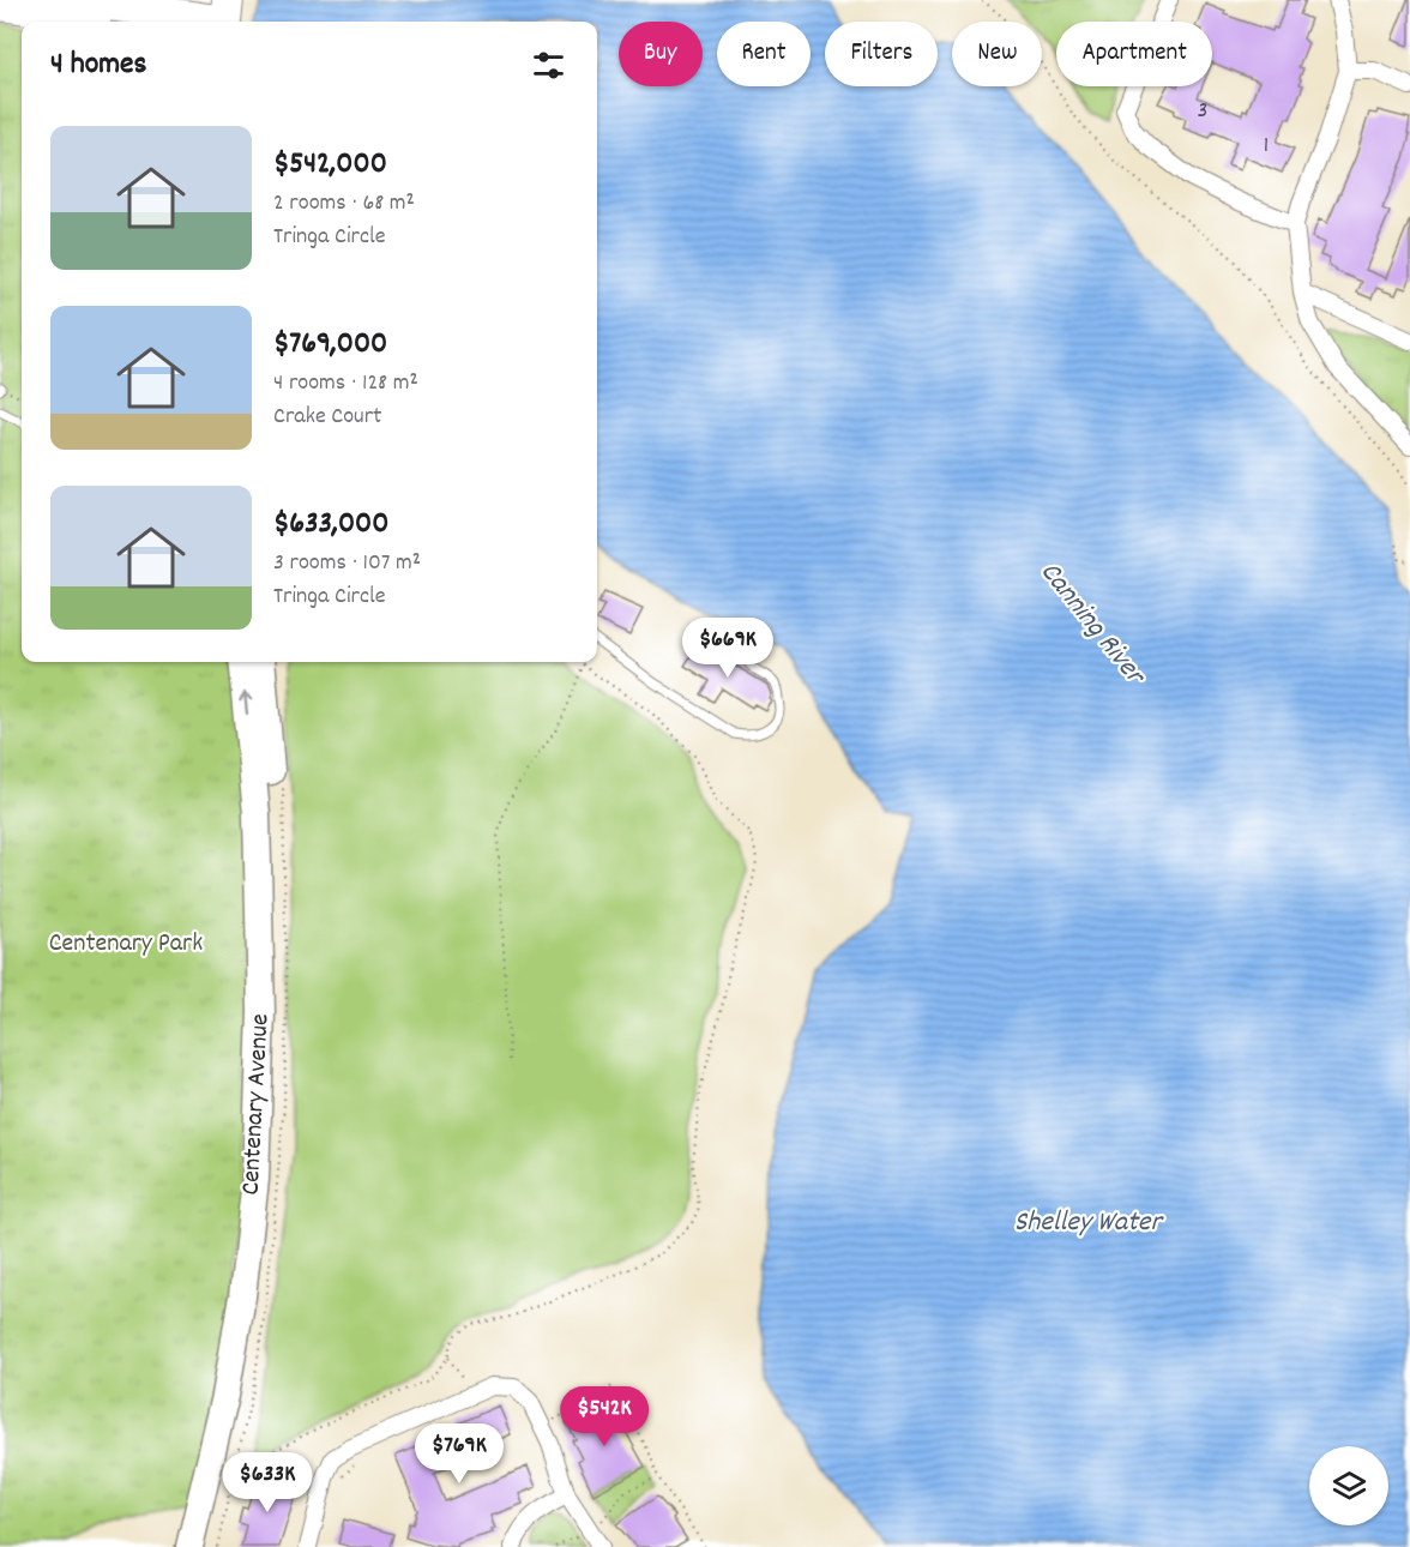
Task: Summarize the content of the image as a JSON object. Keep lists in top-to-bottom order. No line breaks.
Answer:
{"streets":{"main road":["Centenary Avenue"]},"water":["Canning River","Shelley Water"],"parks":["Centenary Park"],"house_numbers":["3","1"],"page":{"chip":["Buy","Rent","Filters","New","Apartment"],"heading":"4 homes","list":[{"name":"$542,000","note":"2 rooms · 68 m² · Tringa Circle"},{"name":"$769,000","note":"4 rooms · 128 m² · Crake Court"},{"name":"$633,000","note":"3 rooms · 107 m² · Tringa Circle"}],"price":["$669K","$542K","$769K","$633K"]}}
